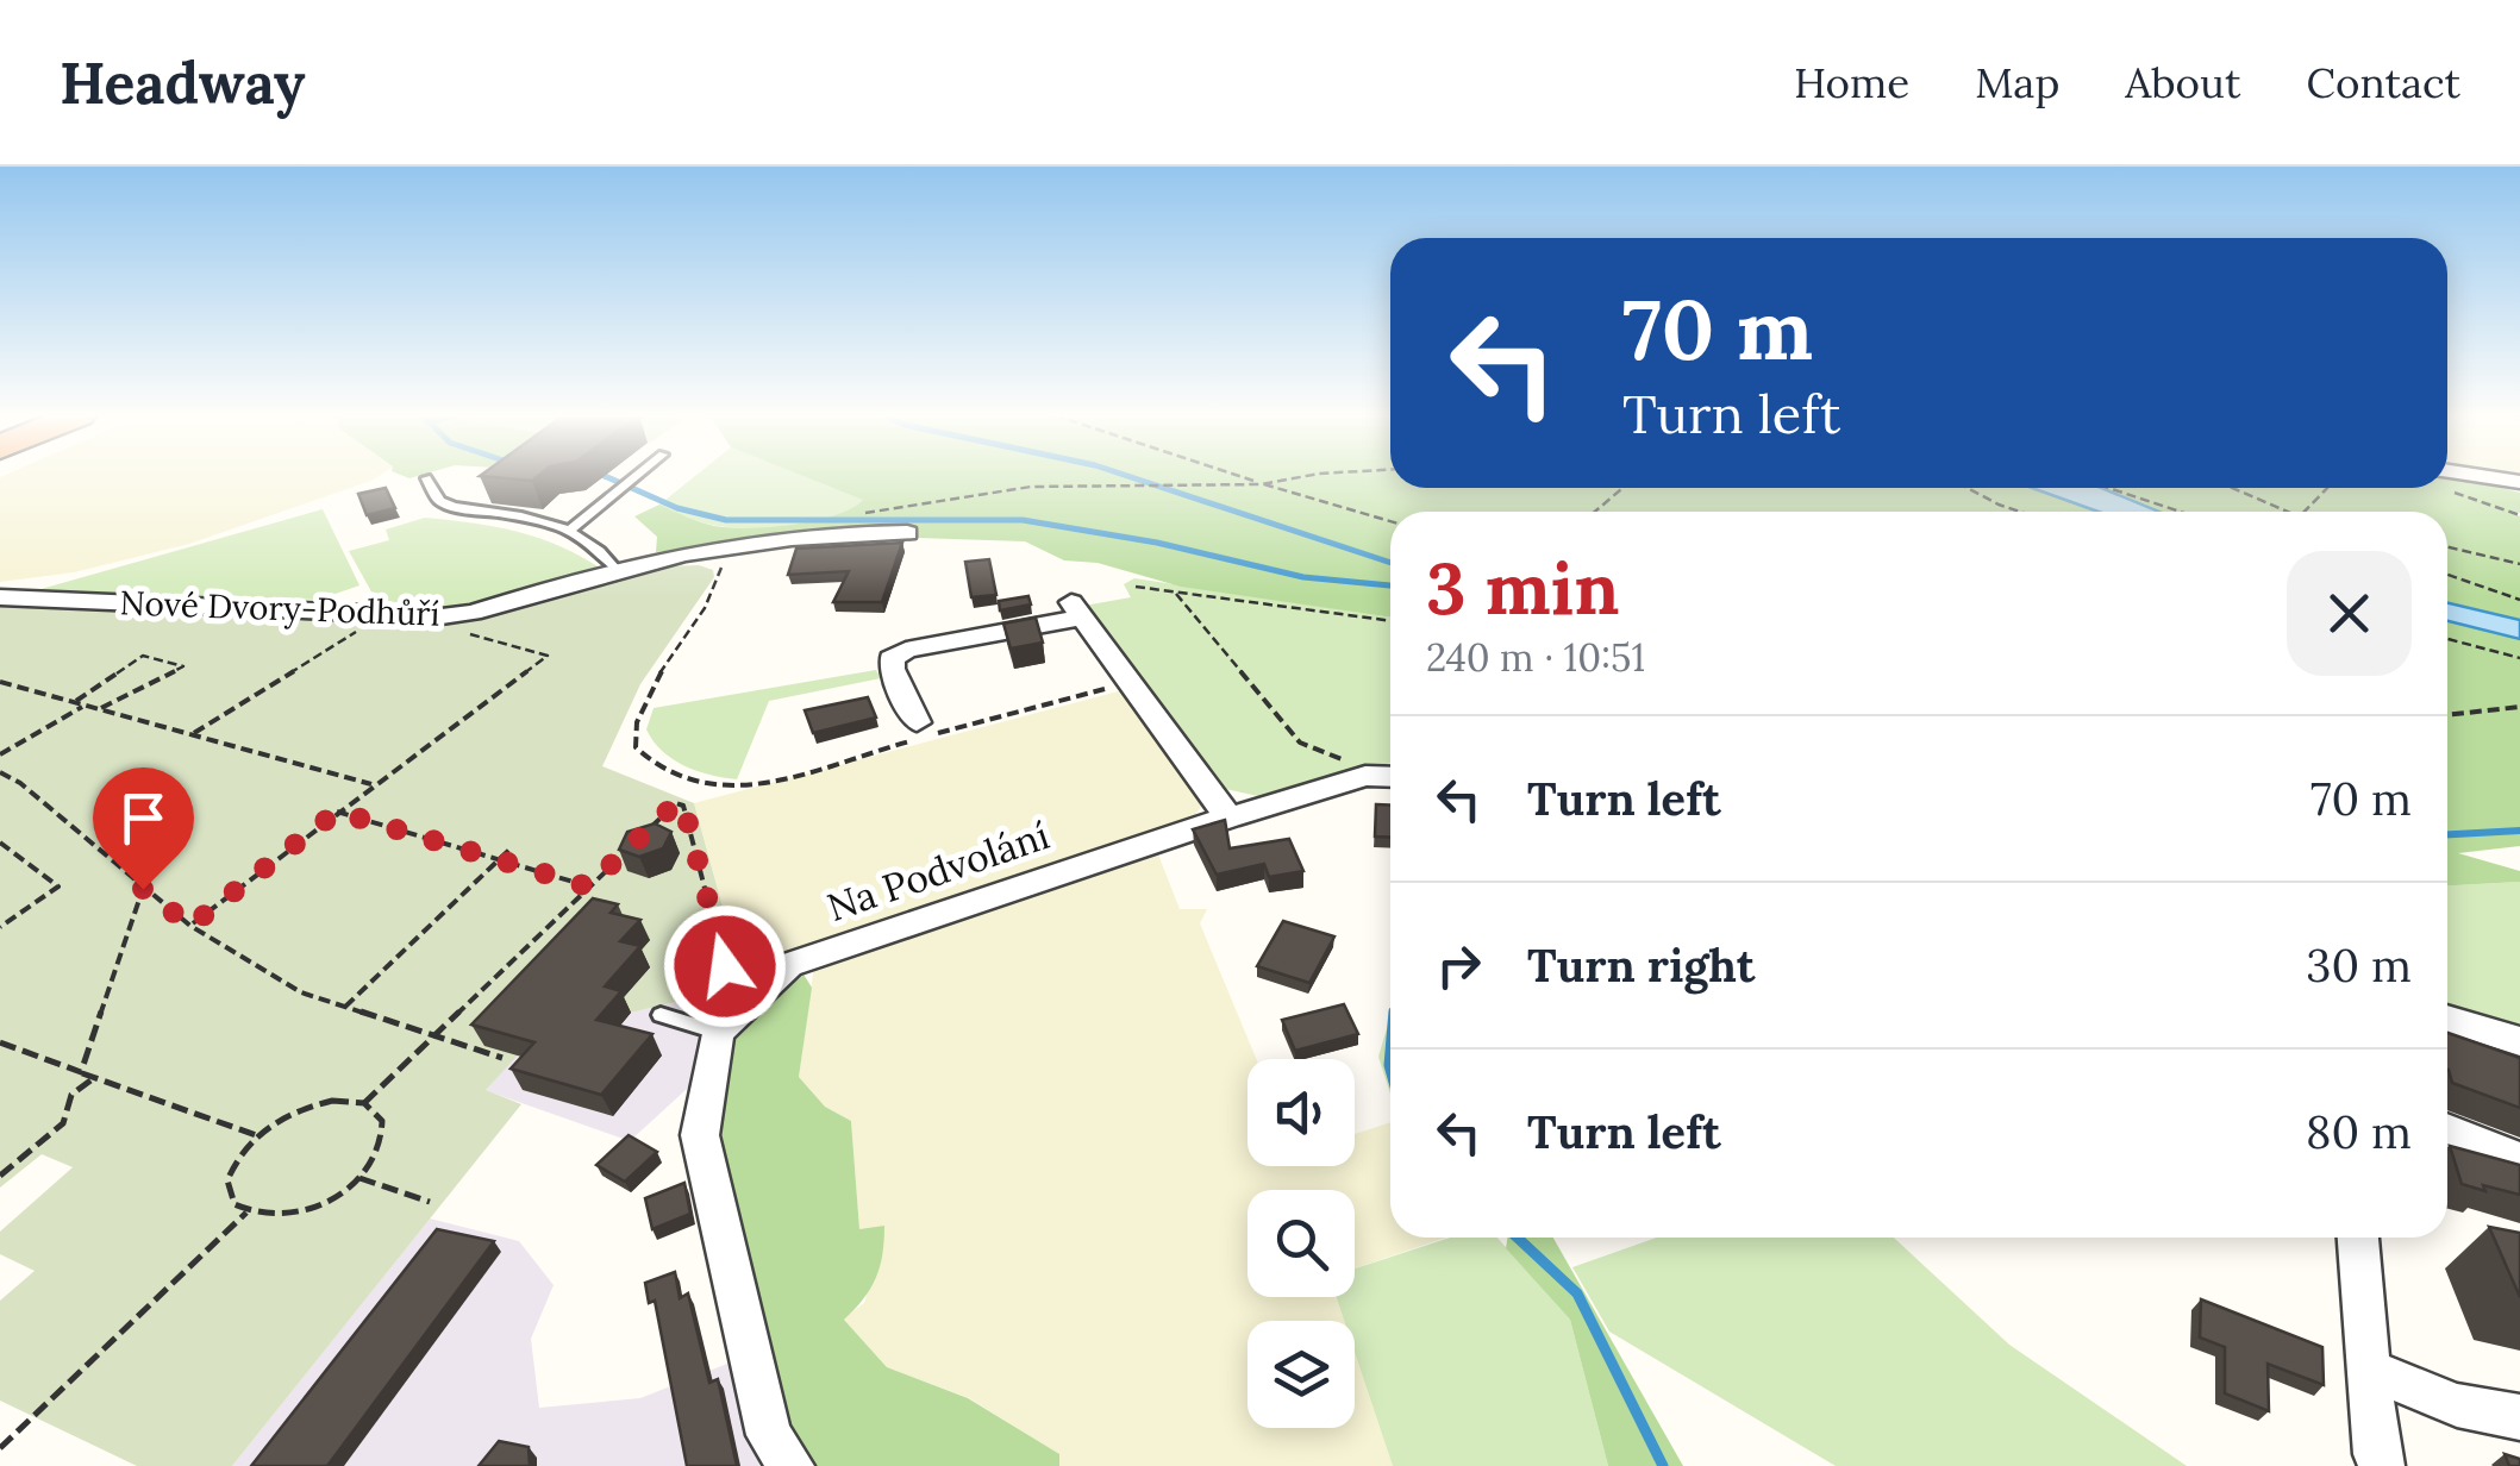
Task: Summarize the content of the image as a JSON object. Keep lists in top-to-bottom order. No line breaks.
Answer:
{"streets":{"street":["Nové Dvory-Podhůří","Na Podvolání"]},"page":{"header":"Headway","nav":["Home","Map","About","Contact"],"turn":["70 m","Turn left"],"heading":["3 min","240 m · 10:51"],"list":[{"name":"Turn left","value":"70 m"},{"name":"Turn right","value":"30 m"},{"name":"Turn left","value":"80 m"}]}}
